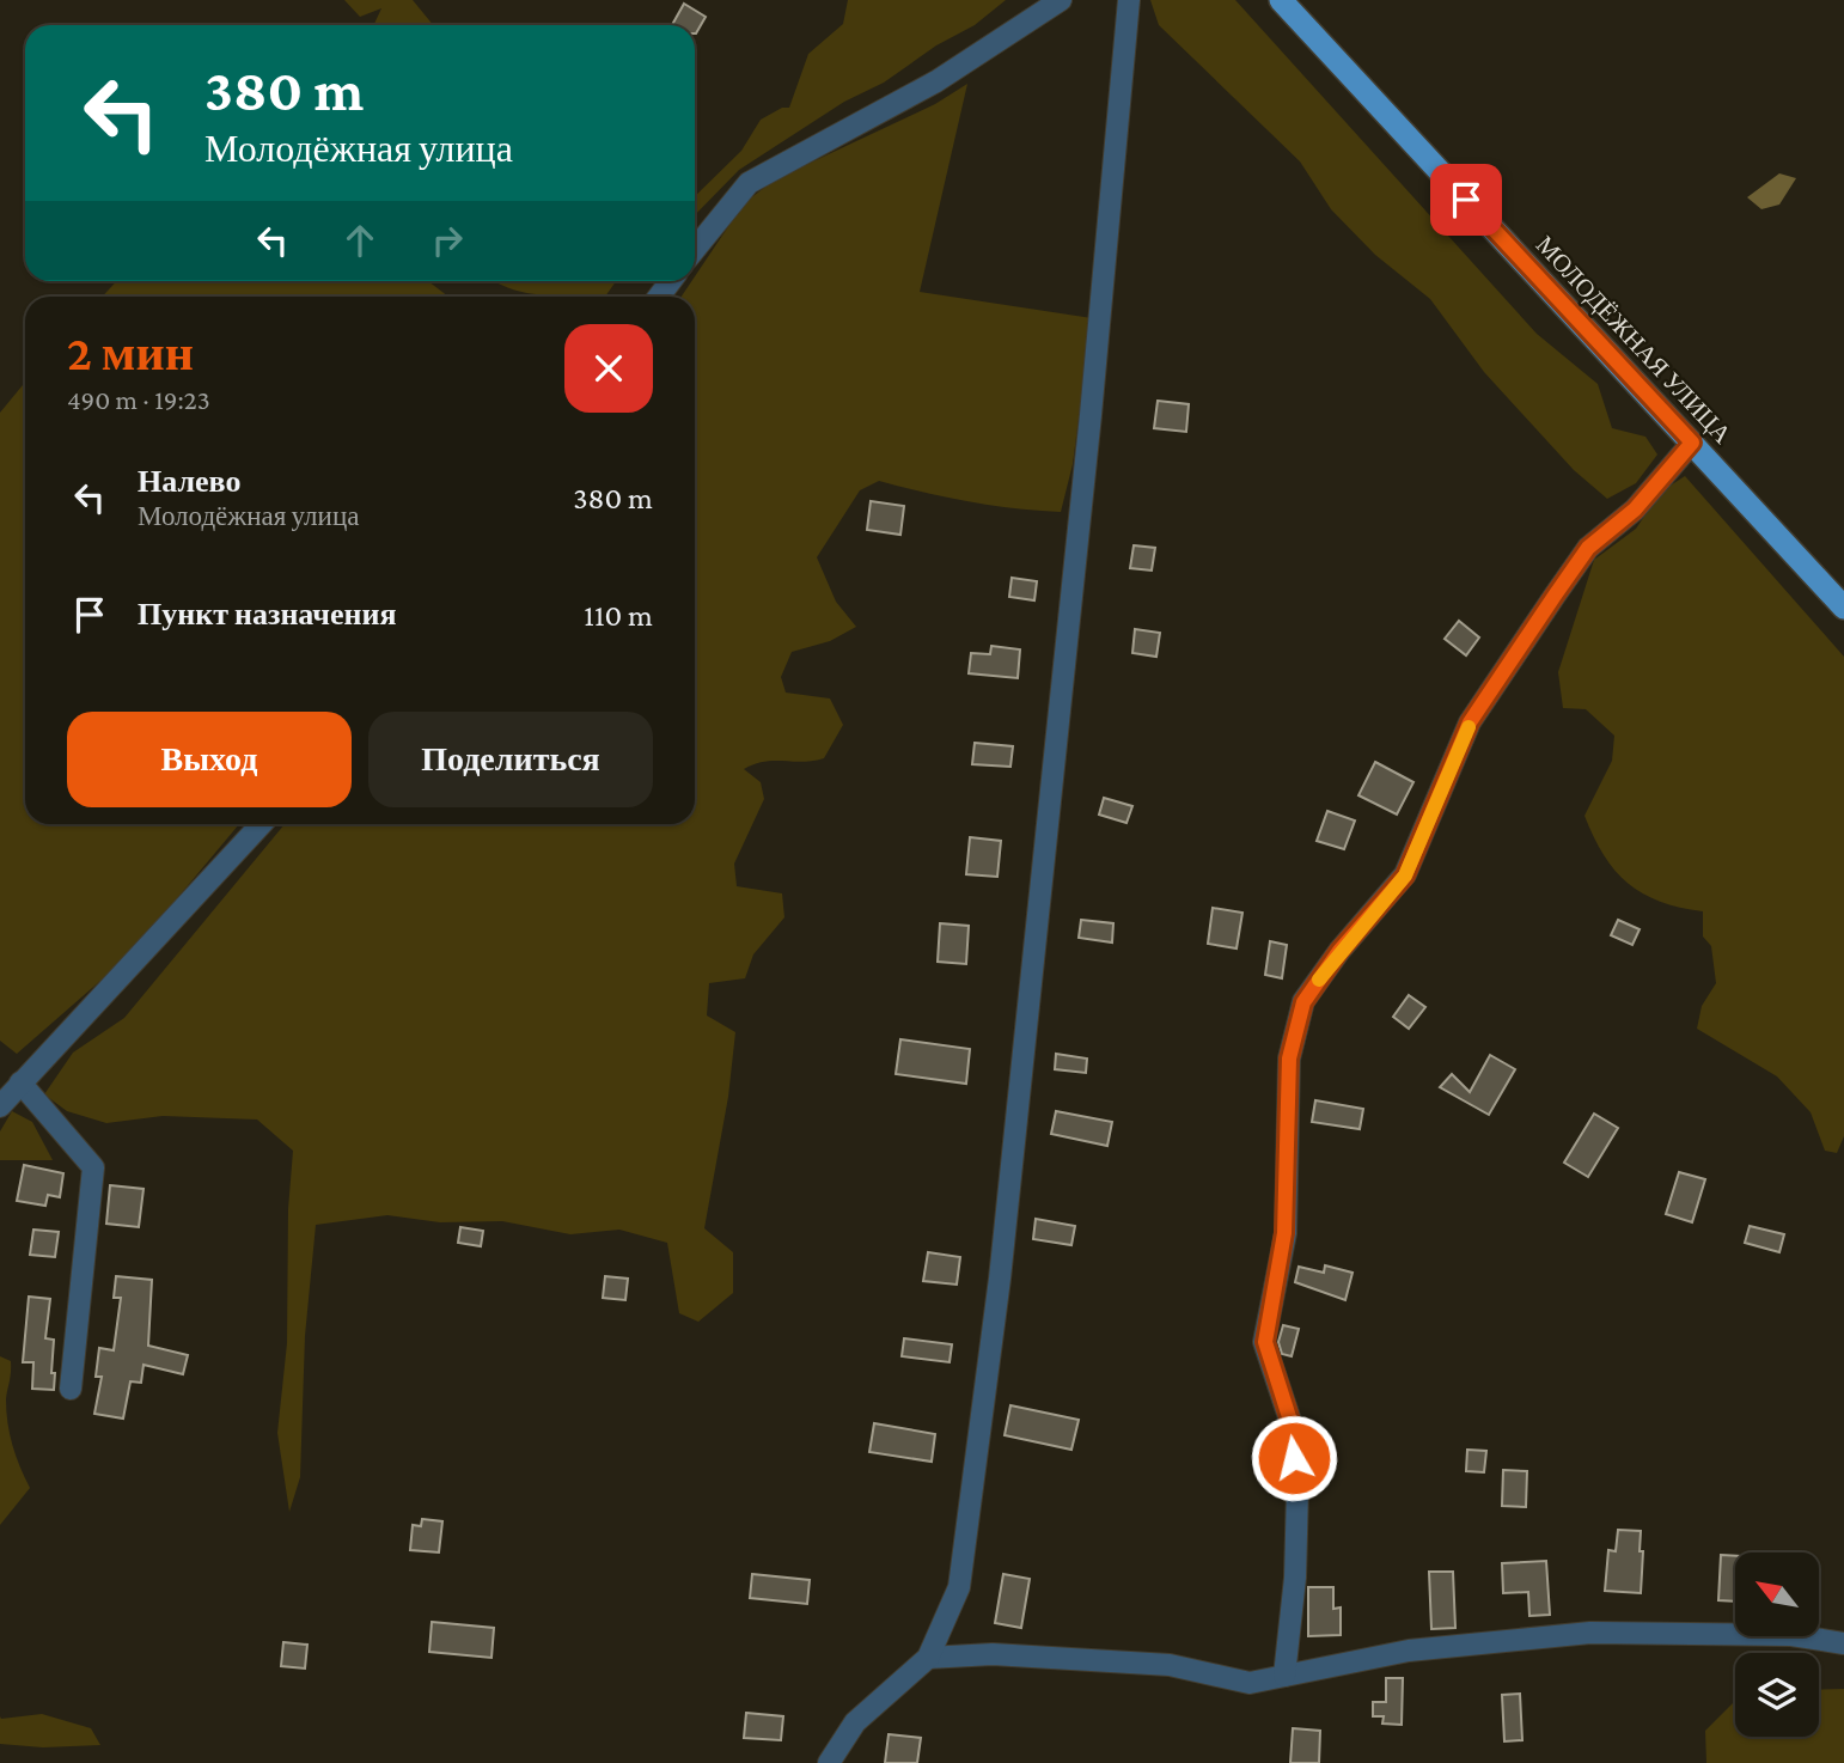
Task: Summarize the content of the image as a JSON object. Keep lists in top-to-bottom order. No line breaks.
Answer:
{"streets":{"main road":["МОЛОДЁЖНАЯ УЛИЦА"]},"north":"top left","page":{"turn":["380 m","Молодёжная улица"],"heading":["2 мин","490 m · 19:23"],"list":[{"name":"Налево","note":"Молодёжная улица","value":"380 m"},{"name":"Пункт назначения","value":"110 m"}],"buttons":["Выход","Поделиться"]}}
